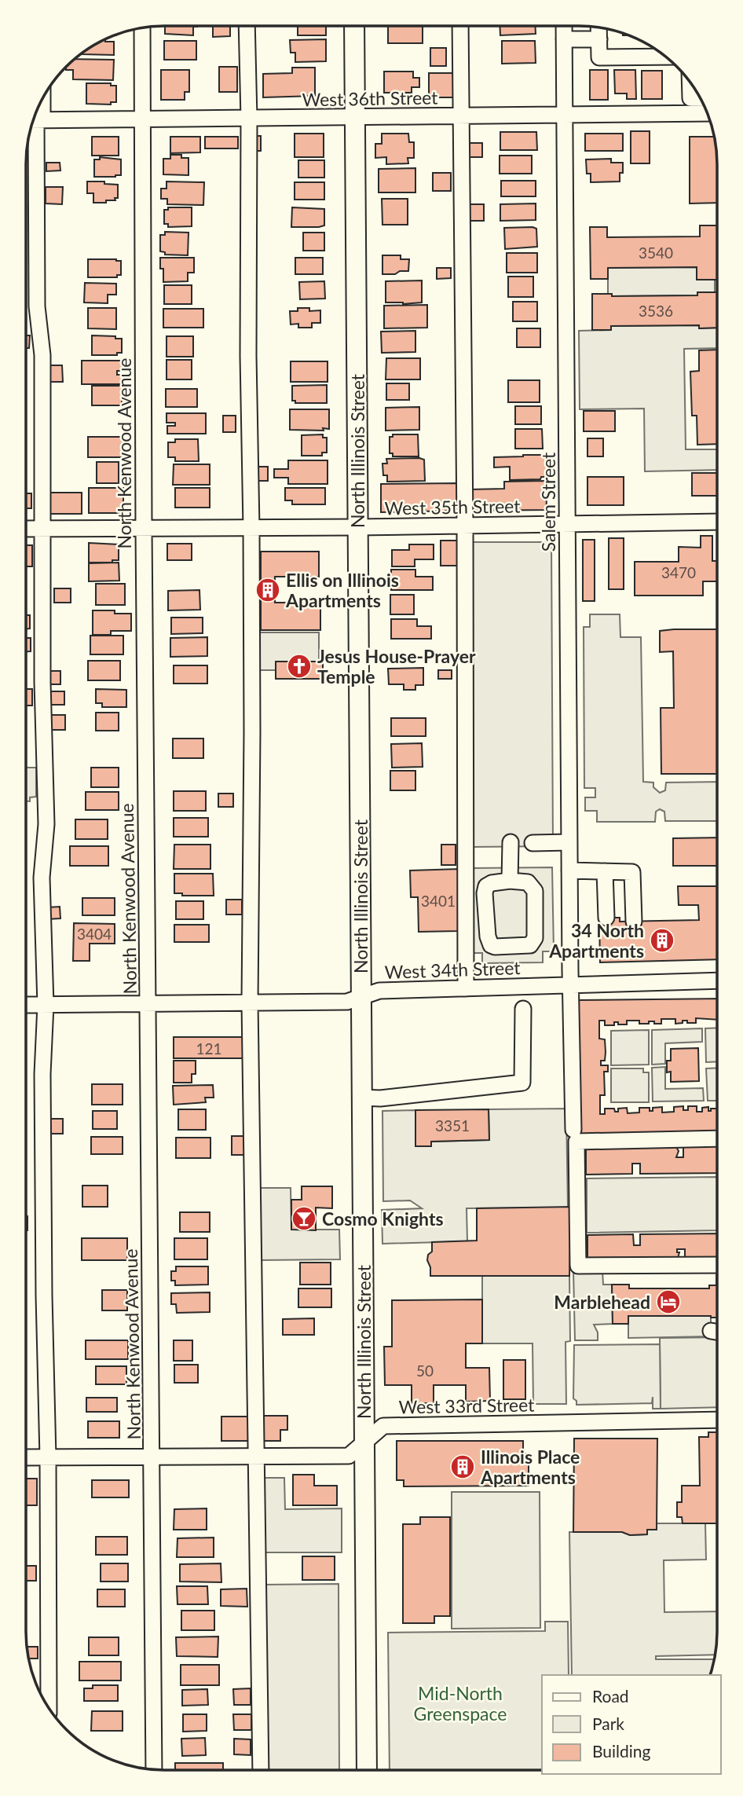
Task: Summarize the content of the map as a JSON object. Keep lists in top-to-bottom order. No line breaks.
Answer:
{"streets":{"main road":["North Illinois Street"],"street":["West 36th Street","North Kenwood Avenue","Salem Street","West 35th Street","West 34th Street","West 33rd Street"]},"crossings":[["West 36th Street","North Illinois Street"],["West 36th Street","North Kenwood Avenue"],["West 36th Street","Salem Street"],["North Illinois Street","West 35th Street"],["North Illinois Street","West 34th Street"],["North Illinois Street","West 33rd Street"],["North Kenwood Avenue","West 35th Street"],["North Kenwood Avenue","West 34th Street"],["North Kenwood Avenue","West 33rd Street"],["Salem Street","West 35th Street"],["Salem Street","West 34th Street"]],"parks":["Mid-North Greenspace"],"places":{"building":["Ellis on Illinois Apartments","34 North Apartments","Illinois Place Apartments"],"church":["Jesus House-Prayer Temple"],"bar":["Cosmo Knights"],"hotel":["Marblehead"]},"house_numbers":["3540","3536","3470","3401","3404","121","3351","50"],"legend":["Road","Park","Building"]}
